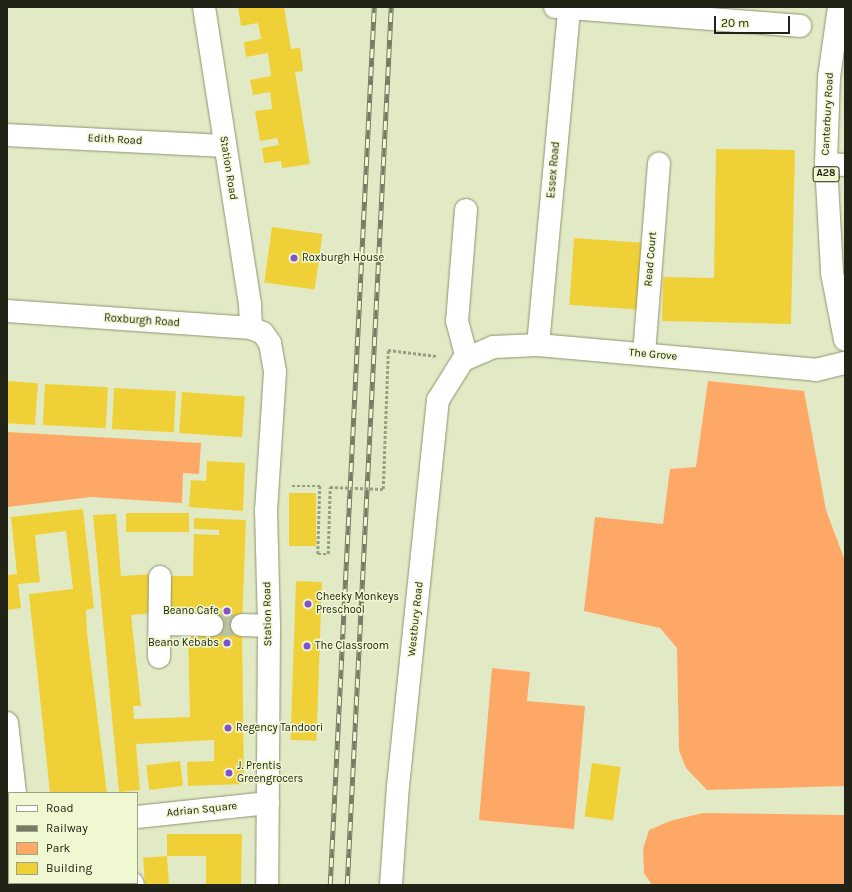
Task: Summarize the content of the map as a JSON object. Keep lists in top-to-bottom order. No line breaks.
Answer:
{"streets":{"main road":["Canterbury Road","Edith Road","Station Road","Essex Road","A28","Read Court","Roxburgh Road","The Grove","Westbury Road","Adrian Square"]},"crossings":[["Edith Road","Station Road"],["Station Road","Roxburgh Road"],["Station Road","Adrian Square"],["Essex Road","The Grove"],["Read Court","The Grove"],["The Grove","Westbury Road"]],"places":["Roxburgh House","Cheeky Monkeys Preschool","Beano Cafe","Beano Kebabs","The Classroom","Regency Tandoori","J. Prentis Greengrocers"],"legend":["Road","Railway","Park","Building"],"scale_bar":"20 m"}
